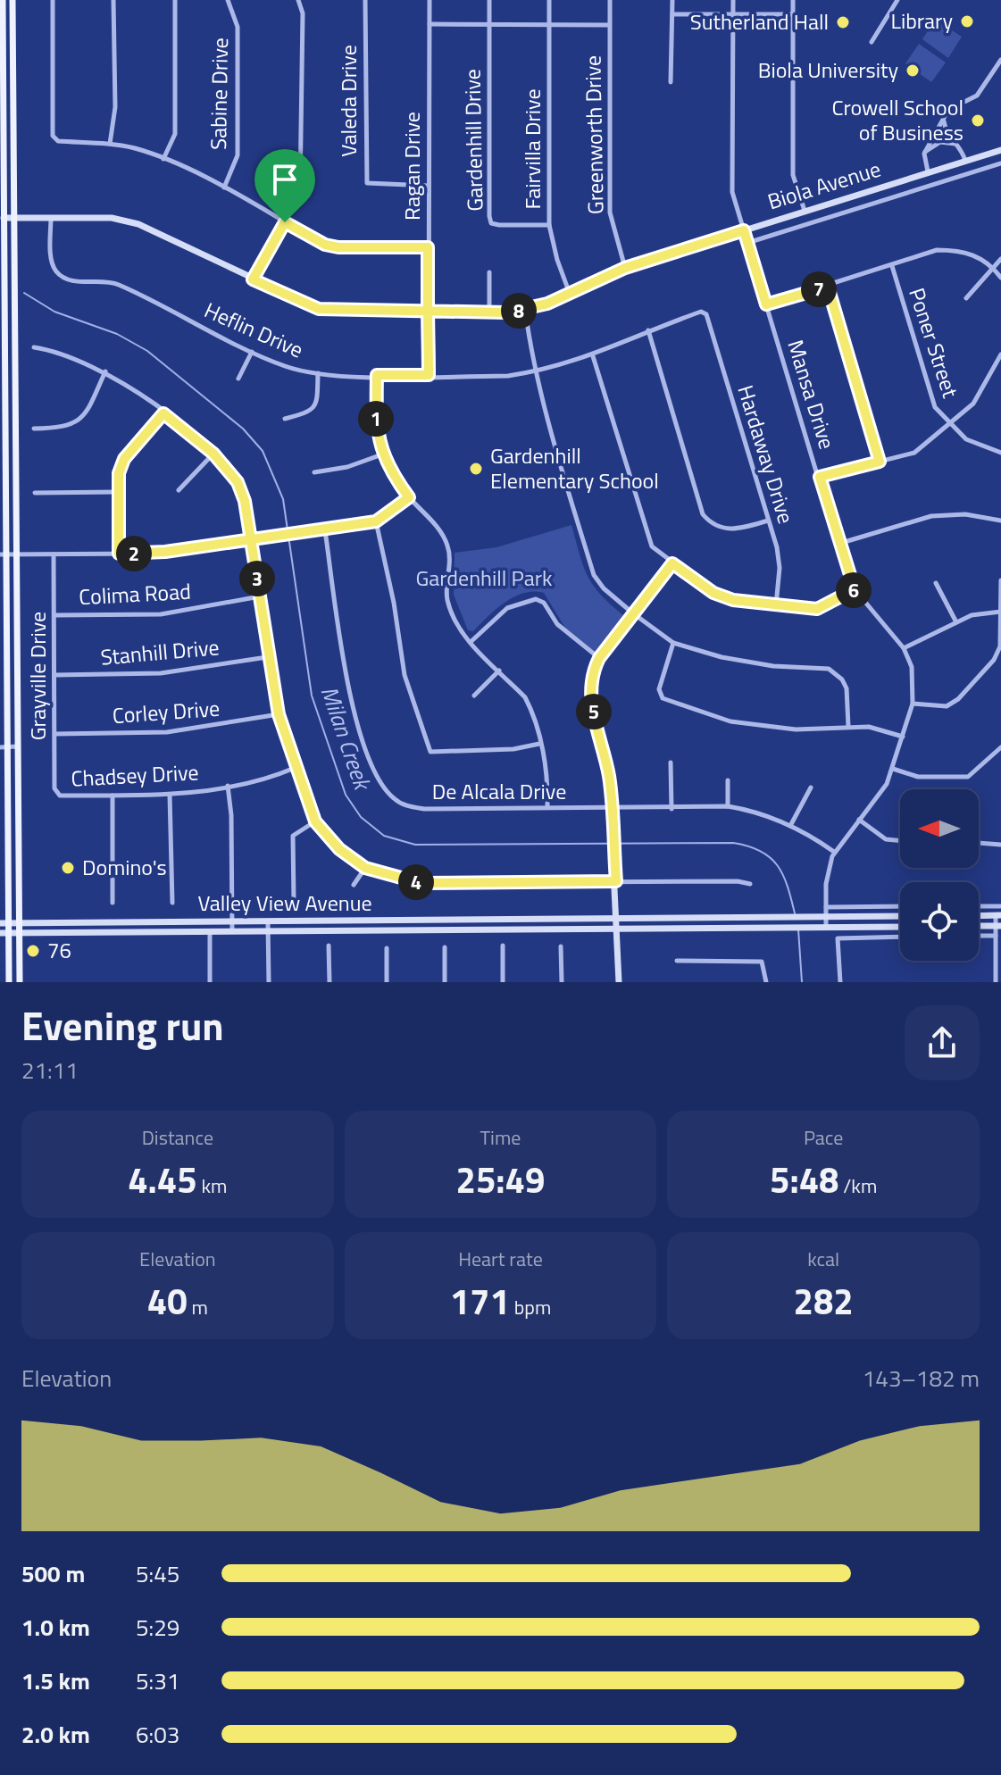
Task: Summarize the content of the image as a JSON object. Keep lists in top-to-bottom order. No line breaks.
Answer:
{"streets":{"main road":["Biola Avenue","Valley View Avenue"],"street":["Sabine Drive","Valeda Drive","Greenworth Drive","Gardenhill Drive","Fairvilla Drive","Ragan Drive","Heflin Drive","Poner Street","Mansa Drive","Hardaway Drive","Colima Road","Stanhill Drive","Grayville Drive","Corley Drive","Chadsey Drive","De Alcala Drive"]},"crossings":[["Valeda Drive","Ragan Drive"],["Greenworth Drive","Biola Avenue"],["Gardenhill Drive","Fairvilla Drive"],["Fairvilla Drive","Biola Avenue"],["Ragan Drive","Biola Avenue"],["Ragan Drive","Heflin Drive"],["Biola Avenue","Heflin Drive"],["Biola Avenue","Mansa Drive"],["Heflin Drive","Hardaway Drive"],["Mansa Drive","De Alcala Drive"],["Mansa Drive","Valley View Avenue"],["Colima Road","Grayville Drive"],["Stanhill Drive","Grayville Drive"],["Grayville Drive","Corley Drive"],["Grayville Drive","Chadsey Drive"]],"water":["Milan Creek"],"parks":["Gardenhill Park"],"places":["Library","Sutherland Hall","Biola University","Crowell School of Business","Gardenhill Elementary School","Domino's","76"],"north":"left","page":{"pins":["7","8","1","2","3","6","5","4"],"heading":["Evening run","21:11"],"stats":[["Distance","4.45 km"],["Time","25:49"],["Pace","5:48 /km"],["Elevation","40 m"],["Heart rate","171 bpm"],["kcal","282"]],"chart":["Elevation","143–182 m"],"list":[{"name":"500 m","note":"5:45"},{"name":"1.0 km","note":"5:29"},{"name":"1.5 km","note":"5:31"},{"name":"2.0 km","note":"6:03"}]}}
